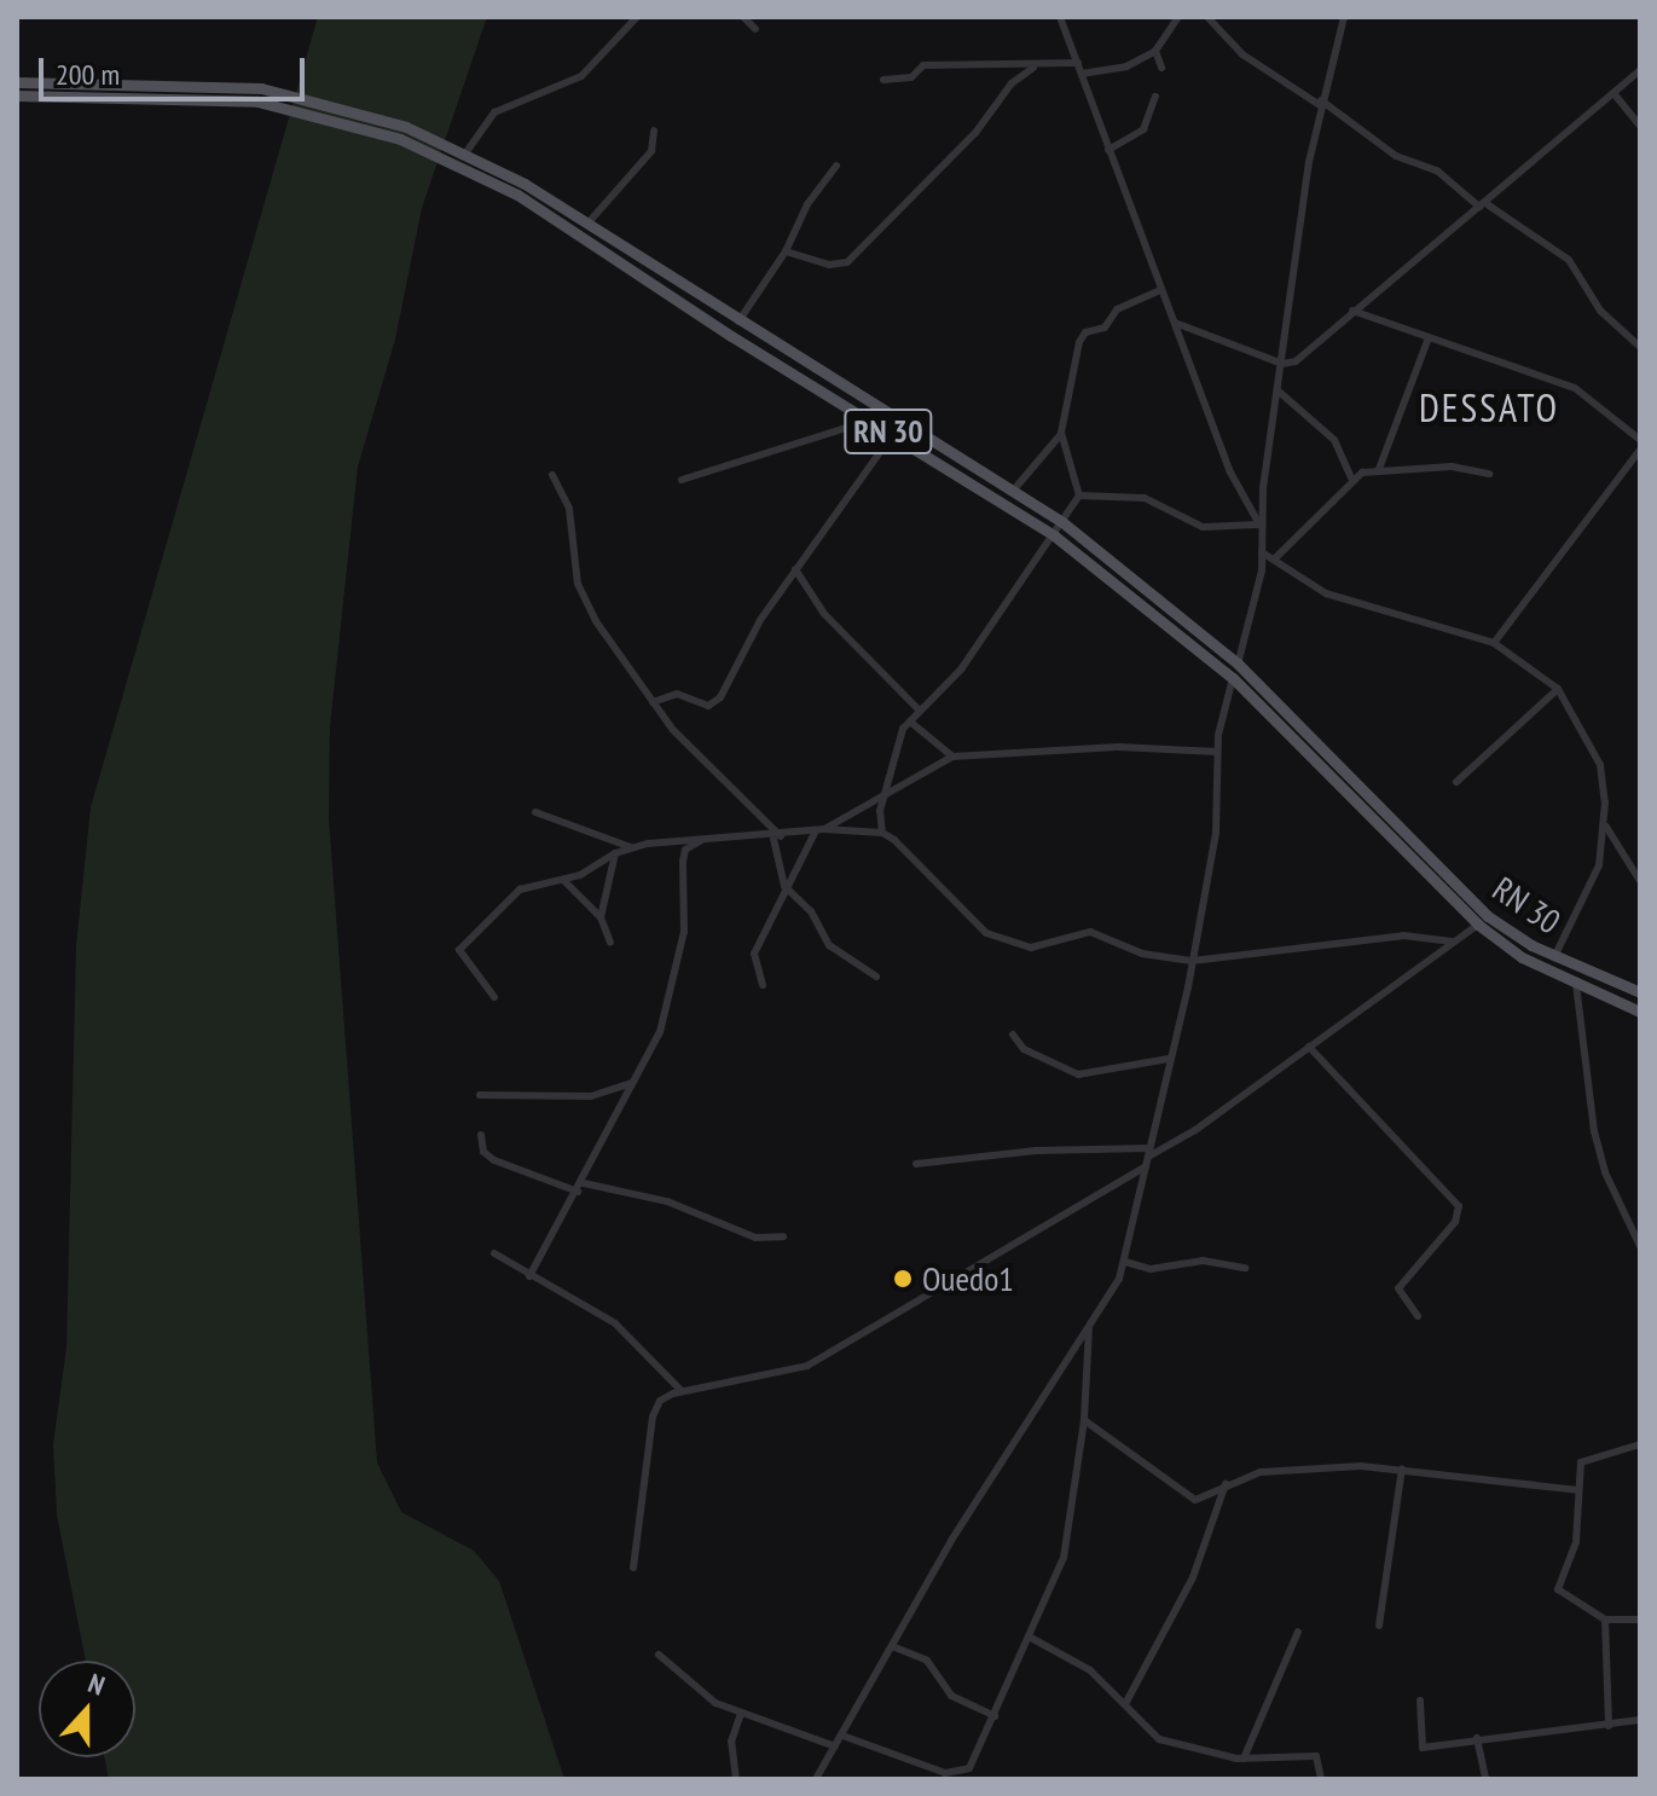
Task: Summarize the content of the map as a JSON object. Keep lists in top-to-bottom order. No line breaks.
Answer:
{"streets":{"main road":["RN 30"]},"districts":["DESSATO"],"places":["Ouedo1"],"scale_bar":"200 m","north":"top"}
